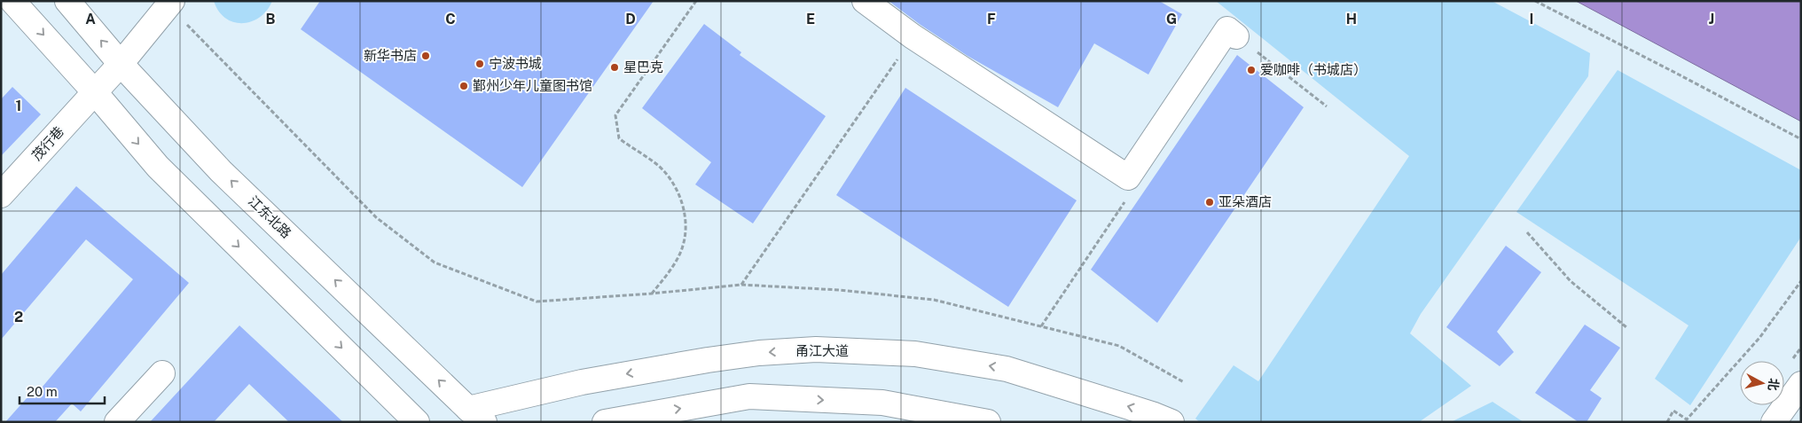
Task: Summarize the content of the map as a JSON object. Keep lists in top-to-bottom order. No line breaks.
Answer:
{"streets":{"street":["茂行巷","江东北路","甬江大道"]},"crossings":[["茂行巷","江东北路"],["江东北路","甬江大道"]],"places":["新华书店","宁波书城","星巴克","爱咖啡（书城店）","鄞州少年儿童图书馆","亚朵酒店"],"scale_bar":"20 m","north":"right","grid":{"columns":["A","B","C","D","E","F","G","H","I","J"],"rows":["1","2"]}}
